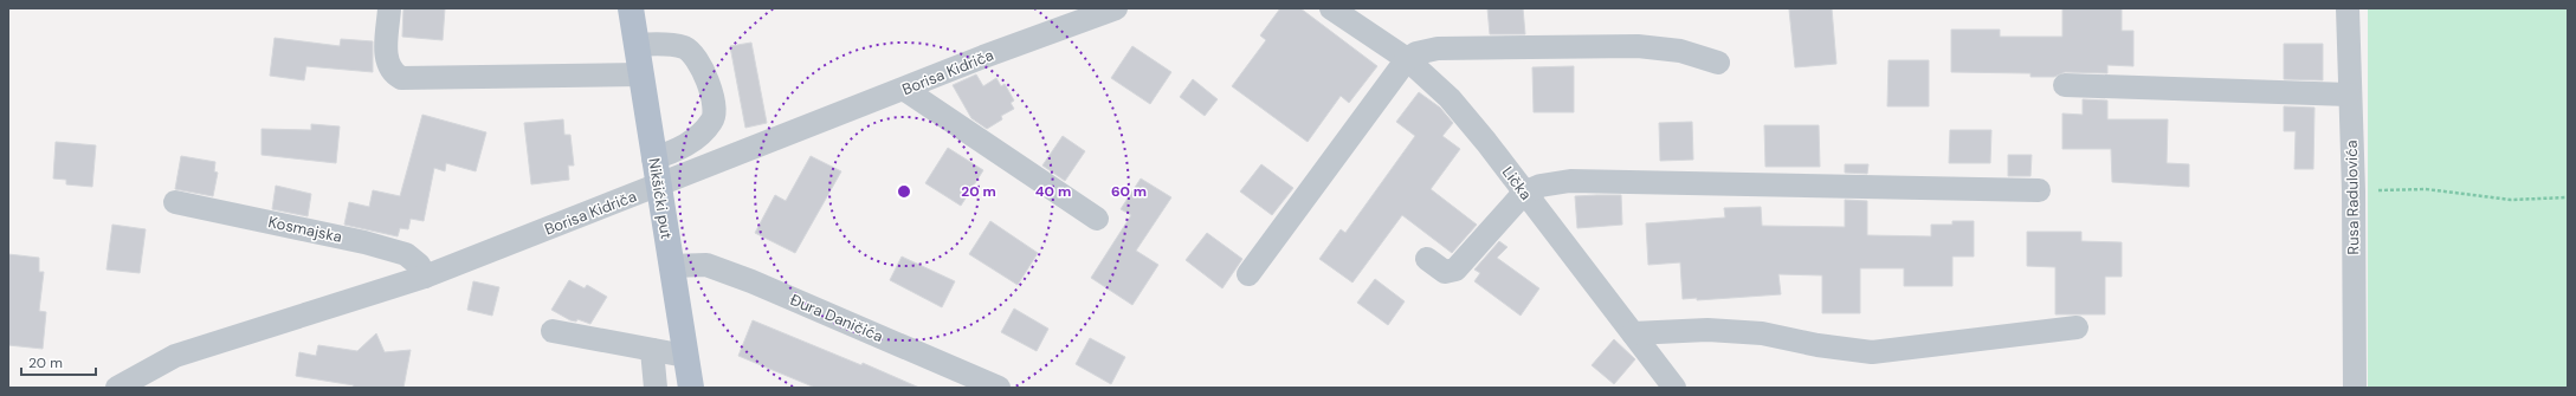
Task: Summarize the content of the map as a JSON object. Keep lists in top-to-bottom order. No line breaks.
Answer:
{"streets":{"main road":["Nikšićki put"],"street":["Borisa Kidriča","Lička","Rusa Radulovića","Kosmajska","Đura Daničića"]},"crossings":[["Borisa Kidriča","Nikšićki put"],["Borisa Kidriča","Kosmajska"],["Nikšićki put","Đura Daničića"]],"scale_bar":"20 m","rings":["20 m","40 m","60 m"]}
